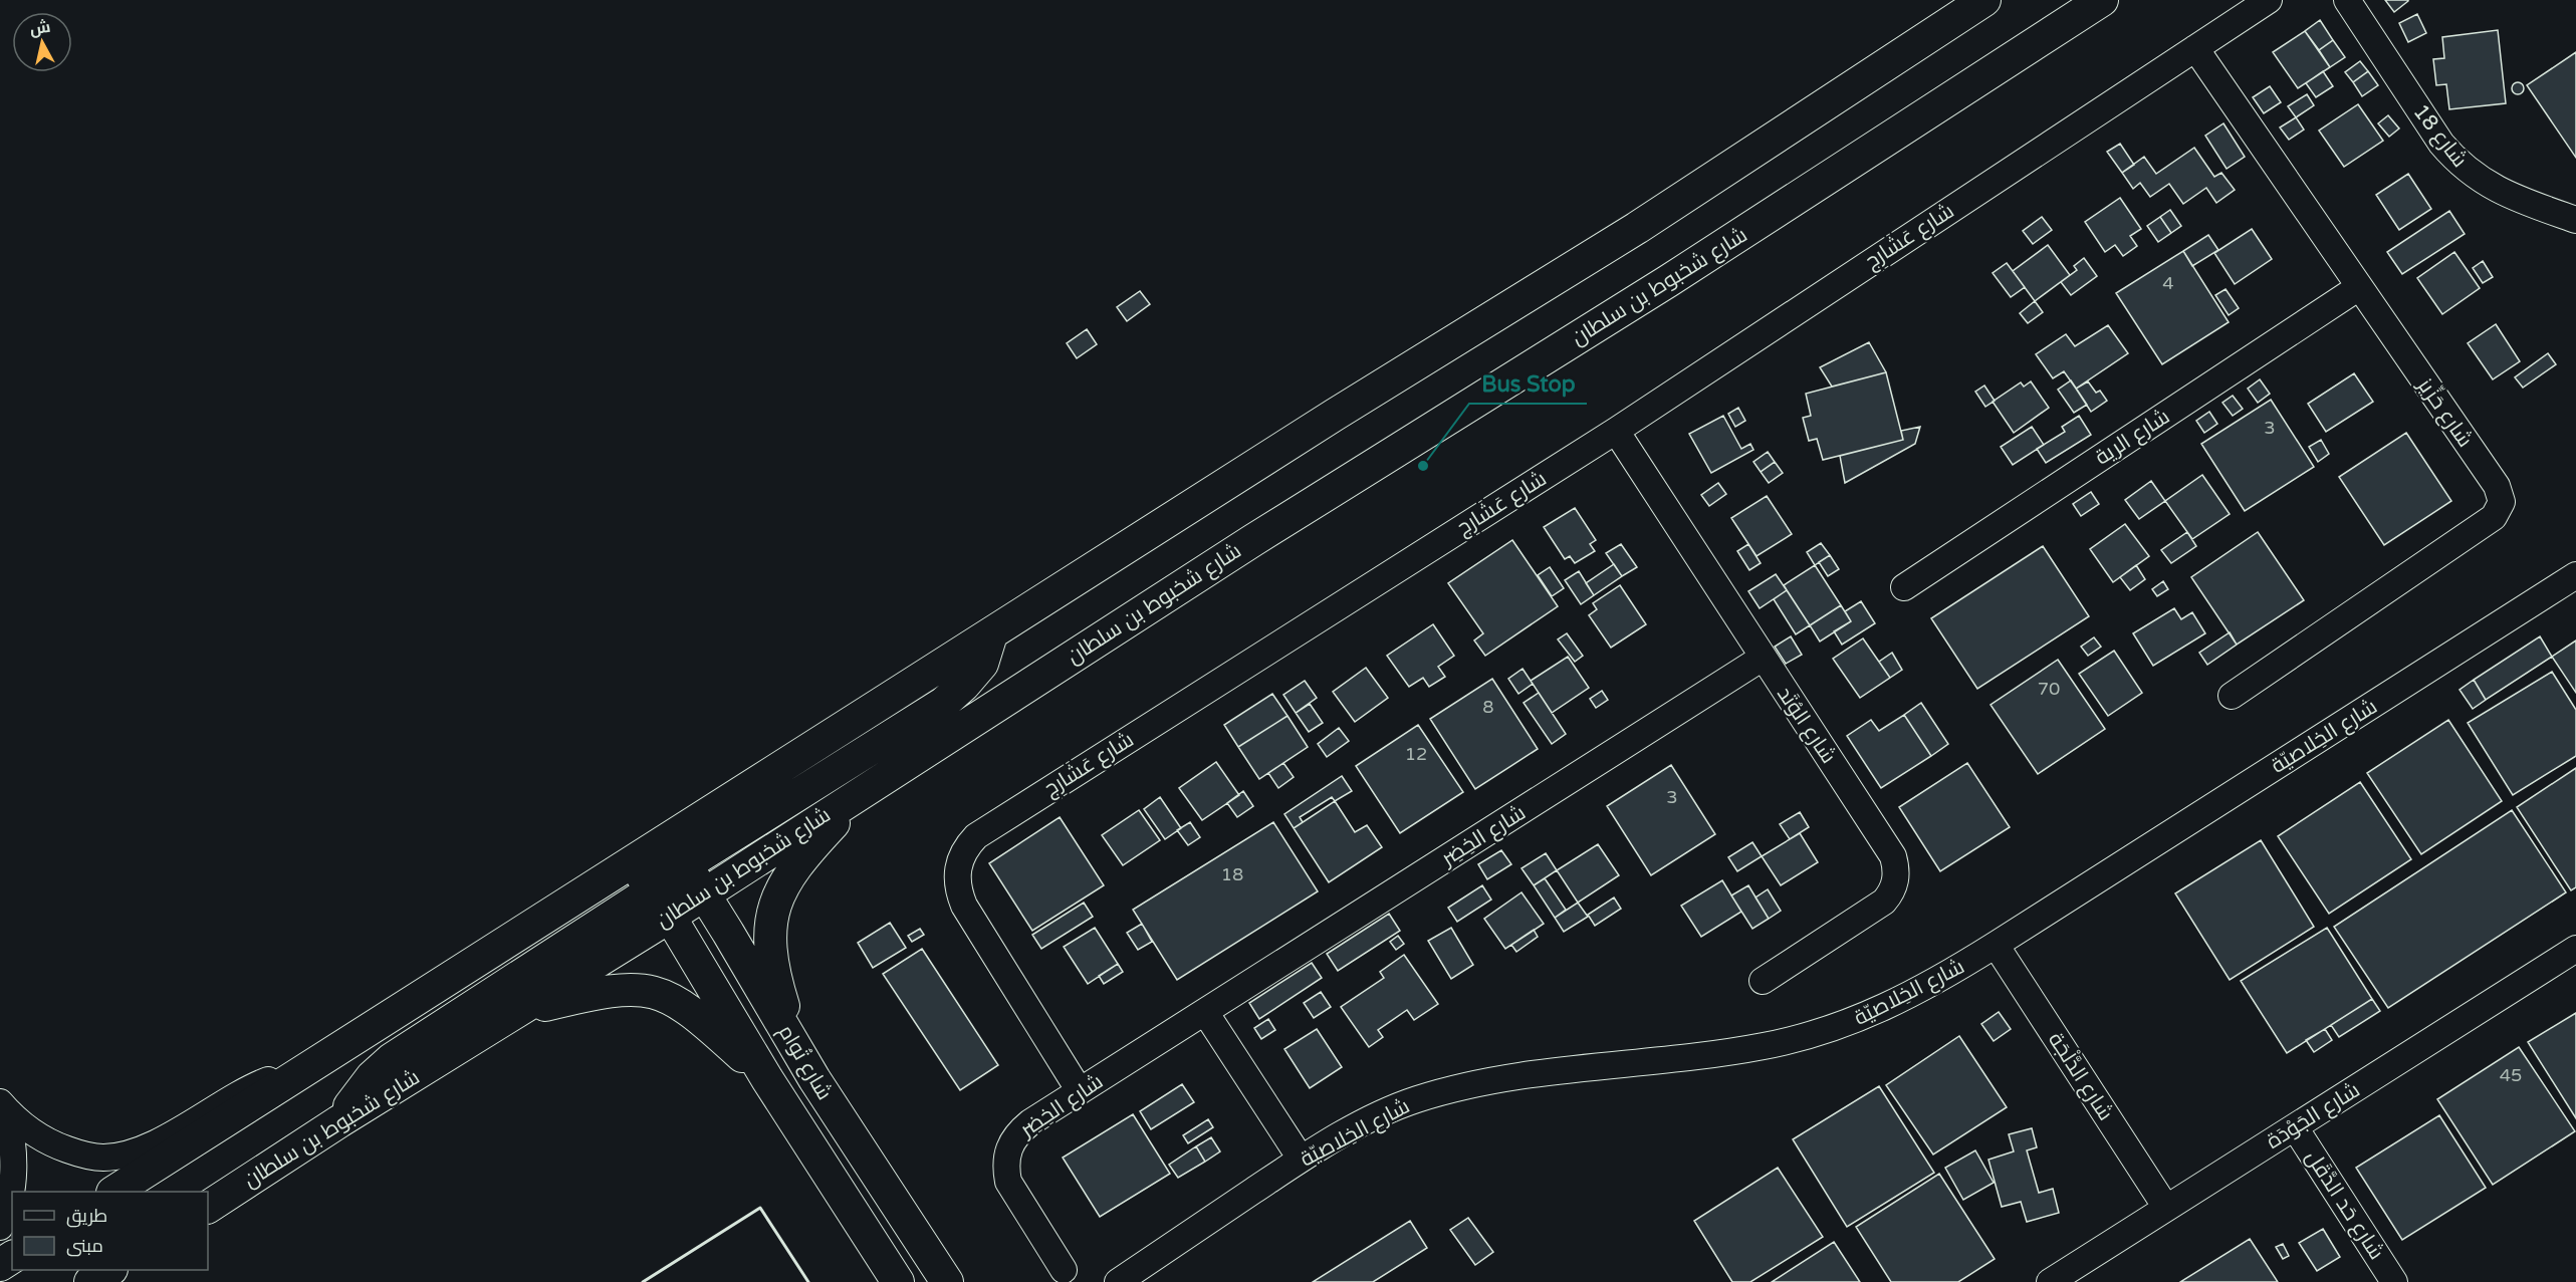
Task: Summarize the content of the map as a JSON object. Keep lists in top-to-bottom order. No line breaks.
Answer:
{"streets":{"main road":["شارع شخبوط بن سلطان","شارع تُوام"],"street":["شارع 18","شارع عَشَارِج","شارع حَزِّيز","شارع الرية","شارع الوُتَد","شارع الخِلاصيّة","شارع الخِضِر","شارع الدَّلْجَة","شارع الجَوْدَة","شارع حَد الدَّقَل"]},"crossings":[["شارع عَشَارِج","شارع حَزِّيز"],["شارع عَشَارِج","شارع الوُتَد"],["شارع عَشَارِج","شارع الخِضِر"],["شارع شخبوط بن سلطان","شارع تُوام"],["شارع حَزِّيز","شارع الرية"],["شارع الوُتَد","شارع الخِضِر"],["شارع الخِلاصيّة","شارع الدَّلْجَة"],["شارع الدَّلْجَة","شارع الجَوْدَة"],["شارع الجَوْدَة","شارع حَد الدَّقَل"]],"places":["Bus Stop"],"house_numbers":["4","3","70","8","12","3","18","45"],"legend":["طريق","مبنى"],"north":"top"}
